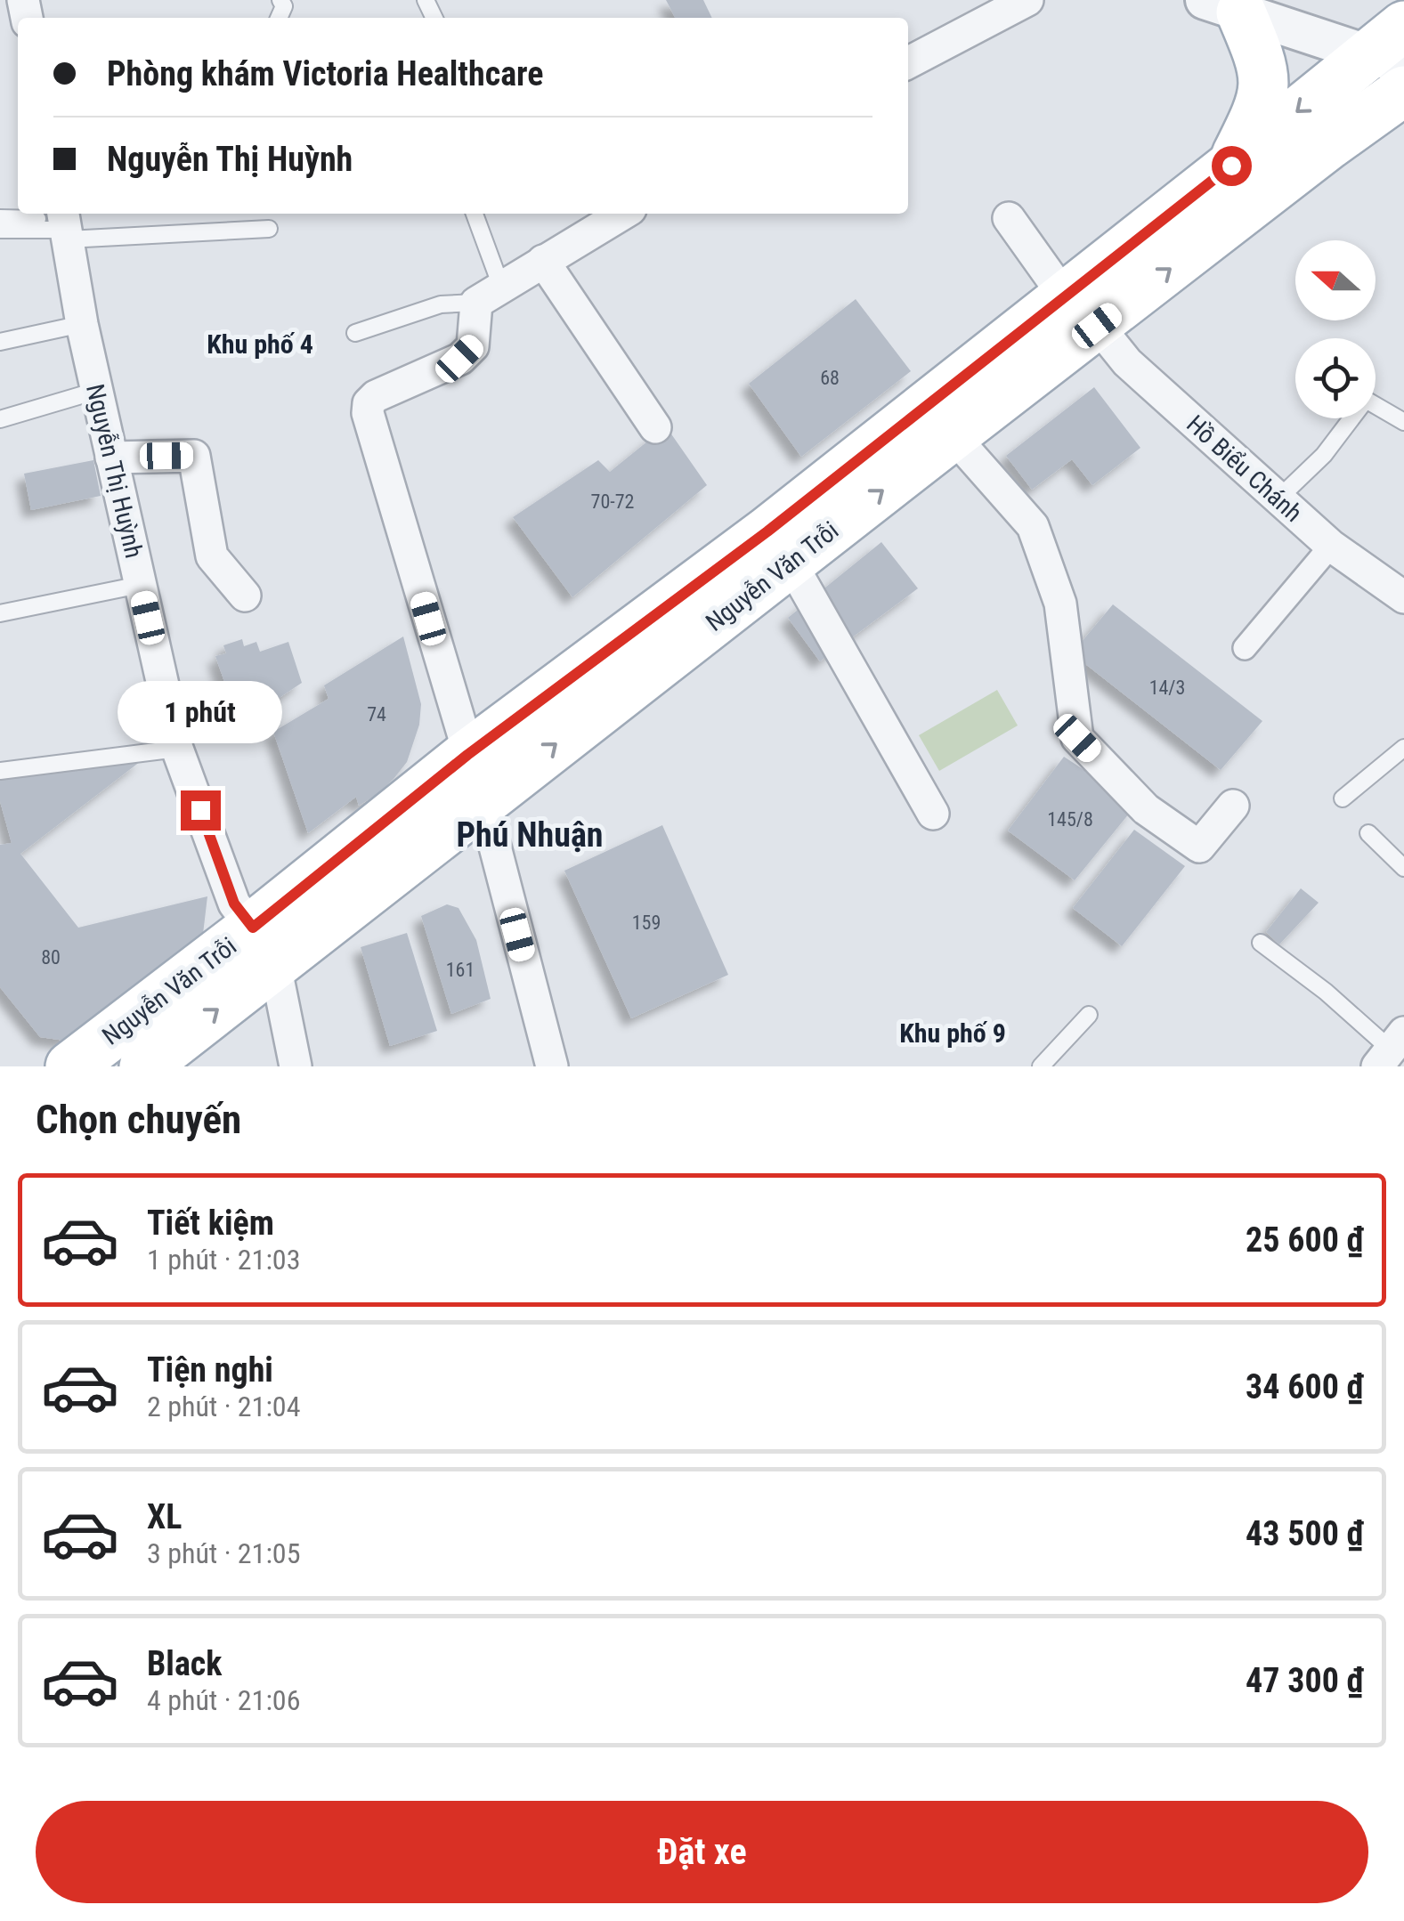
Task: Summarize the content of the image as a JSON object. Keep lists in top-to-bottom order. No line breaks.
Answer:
{"streets":{"main road":["Nguyễn Văn Trỗi"],"street":["Hồ Biểu Chánh","Nguyễn Thị Huỳnh"]},"crossings":[["Hồ Biểu Chánh","Nguyễn Văn Trỗi"],["Nguyễn Thị Huỳnh","Nguyễn Văn Trỗi"]],"districts":["Khu phố 4","Phú Nhuận","Khu phố 9"],"house_numbers":["68","70-72","14/3","74","145/8","159","80","161"],"north":"left","page":{"banner":["Phòng khám Victoria Healthcare","Nguyễn Thị Huỳnh"],"bubble":"1 phút","heading":"Chọn chuyến","list":[{"name":"Tiết kiệm","note":"1 phút · 21:03","value":"25 600 ₫"},{"name":"Tiện nghi","note":"2 phút · 21:04","value":"34 600 ₫"},{"name":"XL","note":"3 phút · 21:05","value":"43 500 ₫"},{"name":"Black","note":"4 phút · 21:06","value":"47 300 ₫"}],"buttons":"Đặt xe"}}
